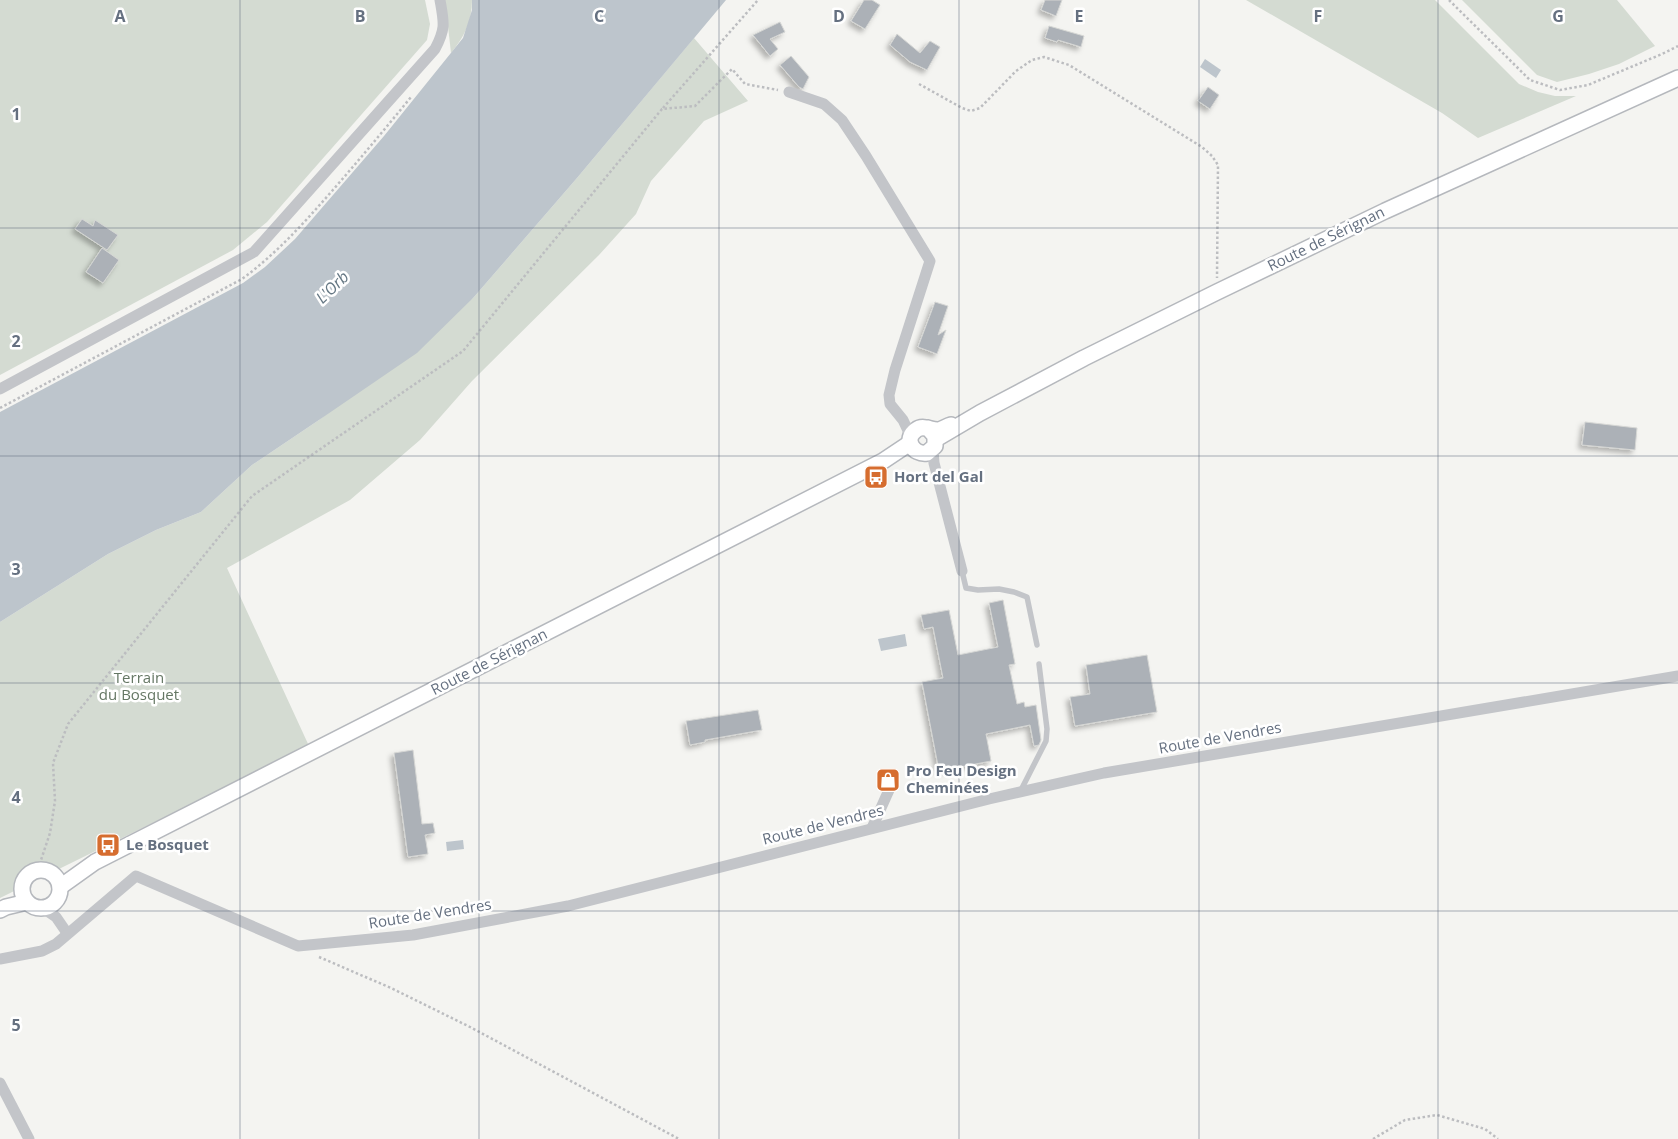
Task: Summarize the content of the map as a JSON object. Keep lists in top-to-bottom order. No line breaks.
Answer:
{"streets":{"main road":["Route de Sérignan"],"street":["Route de Vendres"]},"water":["L'Orb"],"parks":["Terrain du Bosquet"],"places":{"bus stop":["Hort del Gal","Le Bosquet"],"shop":["Pro Feu Design Cheminées"]},"grid":{"columns":["A","B","C","D","E","F","G"],"rows":["1","2","3","4","5"]}}
